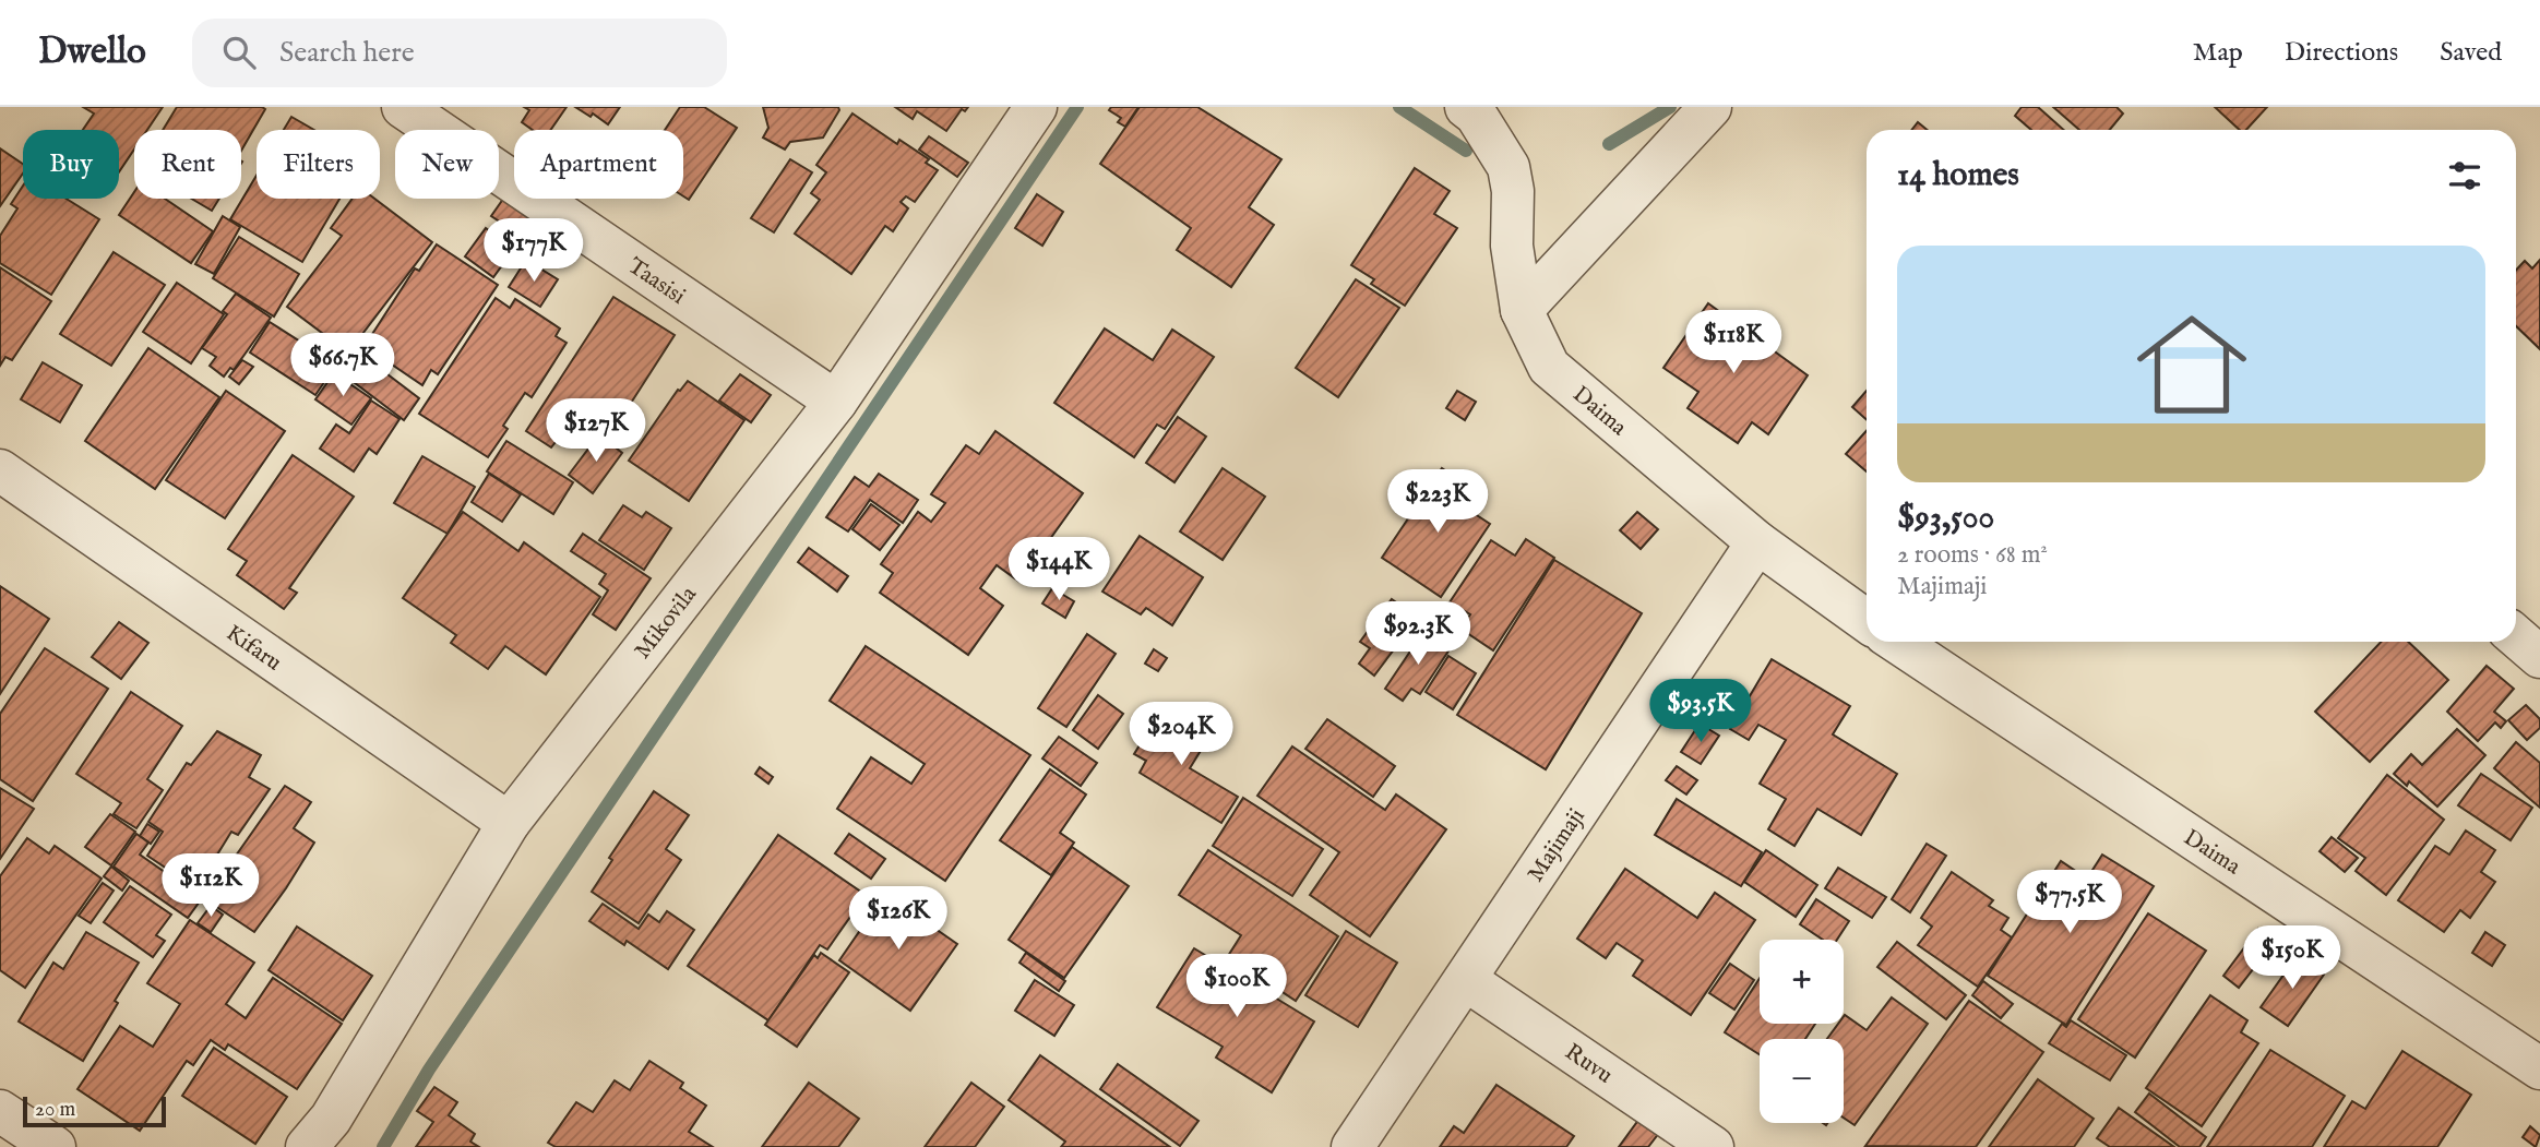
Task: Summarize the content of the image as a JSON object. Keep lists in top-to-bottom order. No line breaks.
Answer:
{"streets":{"street":["Taasisi","Daima","Mikovila","Kifaru","Majimaji","Ruvu"]},"crossings":[["Taasisi","Mikovila"],["Daima","Majimaji"],["Mikovila","Kifaru"],["Majimaji","Ruvu"]],"scale_bar":"20 m","page":{"header":"Dwello","search":"Search here","nav":["Map","Directions","Saved"],"chip":["Buy","Rent","Filters","New","Apartment"],"heading":"14 homes","price":["$177K","$118K","$66.7K","$127K","$223K","$144K","$92.3K","$93.5K","$204K","$112K","$77.5K","$126K","$150K","$100K"],"list":[{"name":"$93,500","note":"2 rooms · 68 m² · Majimaji"}],"map_buttons":["+","−"],"scale":"20 m"}}
